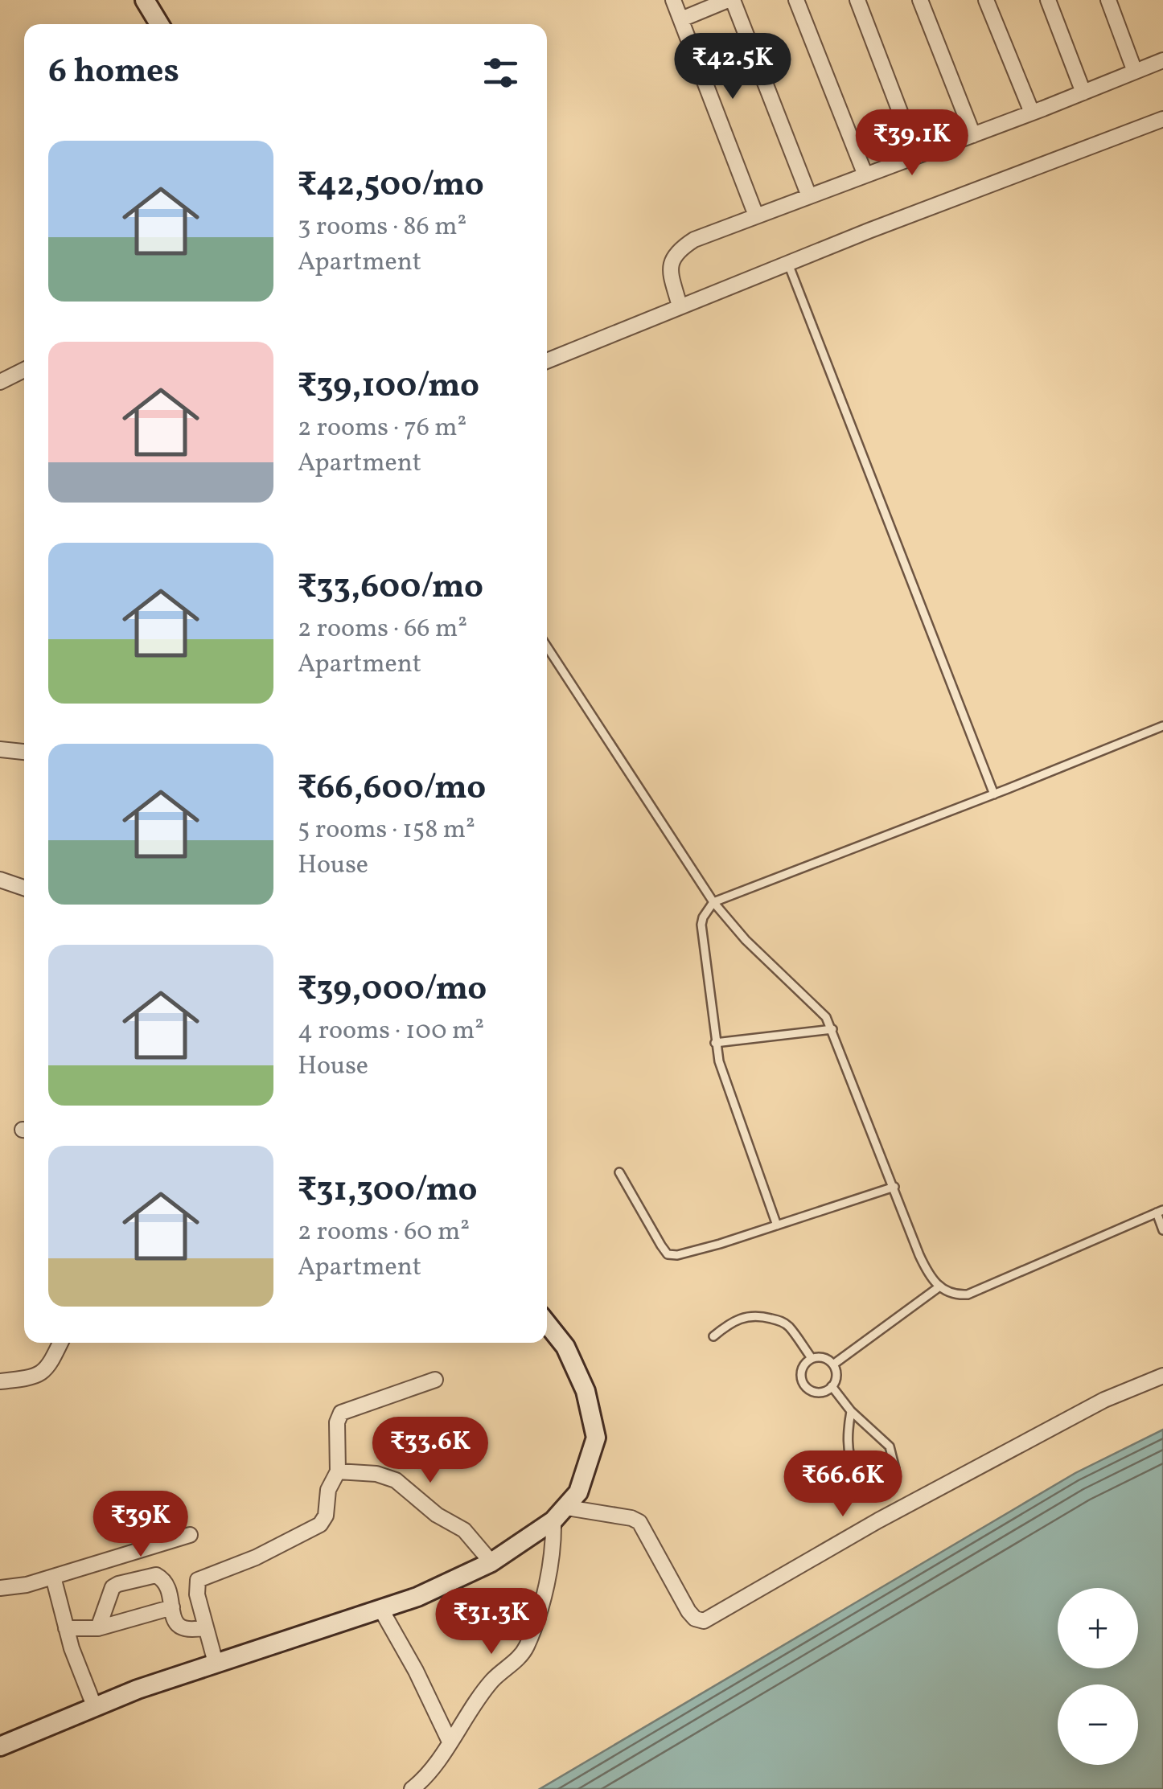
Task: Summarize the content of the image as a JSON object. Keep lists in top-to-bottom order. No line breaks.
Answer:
{"page":{"heading":"6 homes","price":["₹42.5K","₹39.1K","₹33.6K","₹66.6K","₹39K","₹31.3K"],"list":[{"name":"₹42,500/mo","note":"3 rooms · 86 m² · Apartment"},{"name":"₹39,100/mo","note":"2 rooms · 76 m² · Apartment"},{"name":"₹33,600/mo","note":"2 rooms · 66 m² · Apartment"},{"name":"₹66,600/mo","note":"5 rooms · 158 m² · House"},{"name":"₹39,000/mo","note":"4 rooms · 100 m² · House"},{"name":"₹31,300/mo","note":"2 rooms · 60 m² · Apartment"}],"map_buttons":["+","−"]}}
